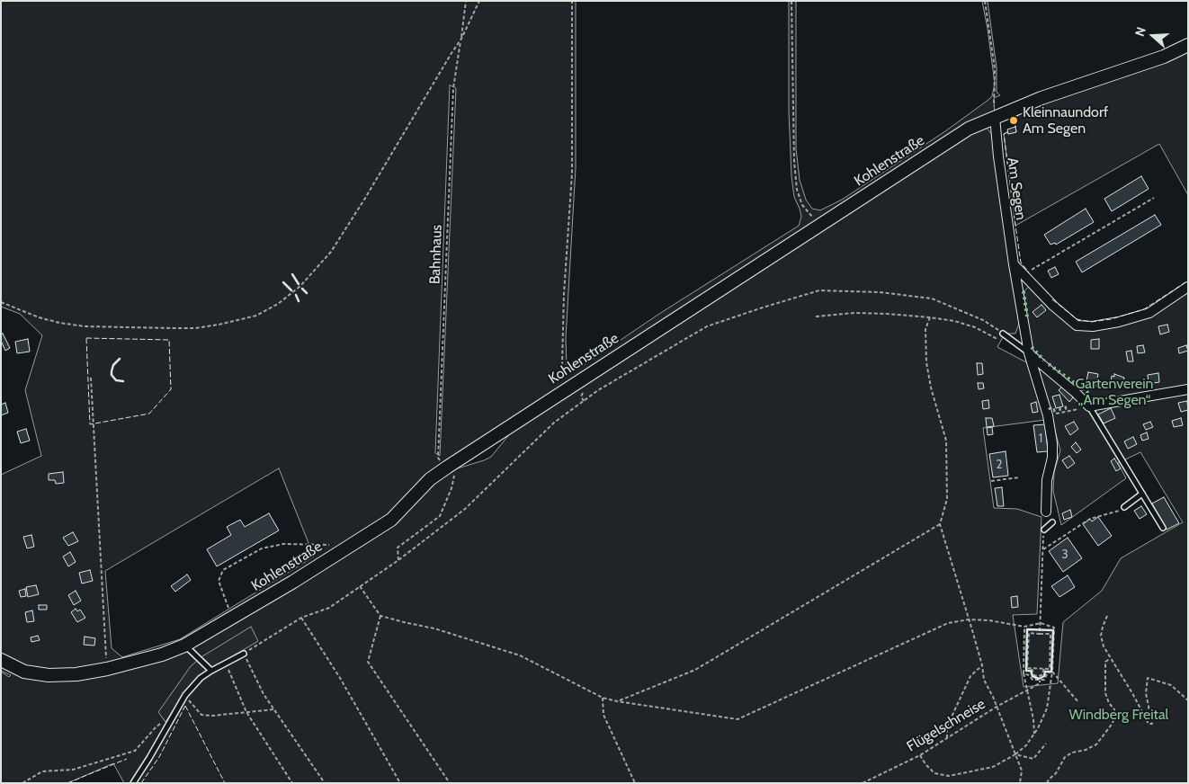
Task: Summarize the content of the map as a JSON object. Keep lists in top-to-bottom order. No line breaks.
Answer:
{"streets":{"street":["Kohlenstraße","Am Segen"],"path":["Bahnhaus","Flügelschneise"]},"crossings":[["Kohlenstraße","Am Segen"],["Kohlenstraße","Bahnhaus"]],"parks":["Gartenverein „Am Segen“","Windberg Freital"],"places":["Kleinnaundorf Am Segen"],"house_numbers":["1","2","3"],"north":"left"}
